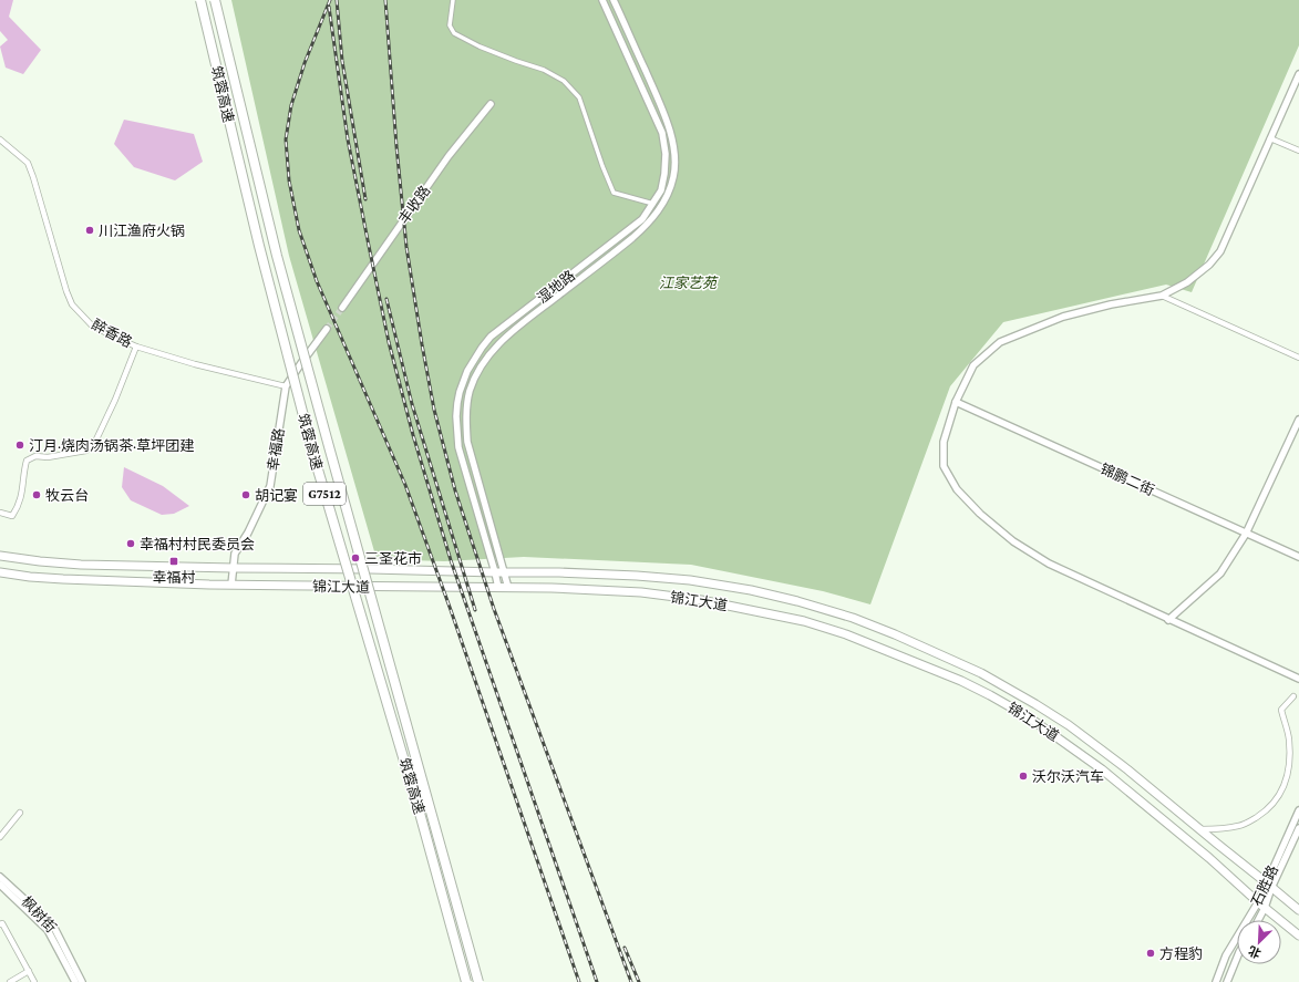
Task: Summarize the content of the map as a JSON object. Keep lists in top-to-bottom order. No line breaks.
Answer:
{"streets":{"highway":["筑蓉高速","G7512"],"main road":["锦江大道"],"street":["丰收路","湿地路","醉香路","幸福路","锦鹏二街","石胜路","枫树街"]},"crossings":[["湿地路","锦江大道"],["醉香路","幸福路"],["幸福路","锦江大道"],["锦江大道","石胜路"]],"parks":["江家艺苑"],"places":{"other":["川江渔府火锅","汀月·烧肉汤锅茶·草坪团建","牧云台","胡记宴","幸福村村民委员会","三圣花市","沃尔沃汽车","方程豹"],"transit":["幸福村"]},"north":"bottom left"}
